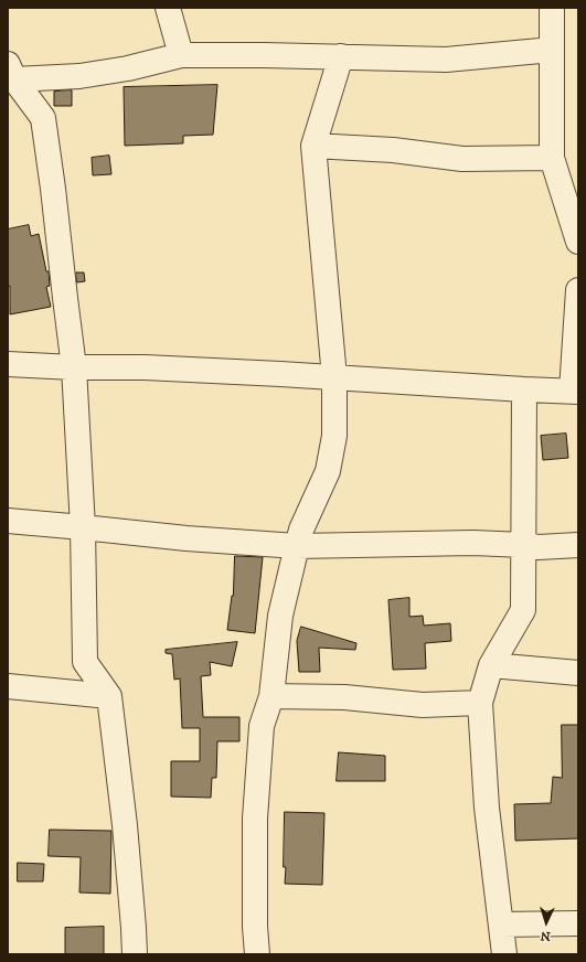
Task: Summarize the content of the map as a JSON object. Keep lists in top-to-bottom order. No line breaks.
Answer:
{"north":"bottom"}
